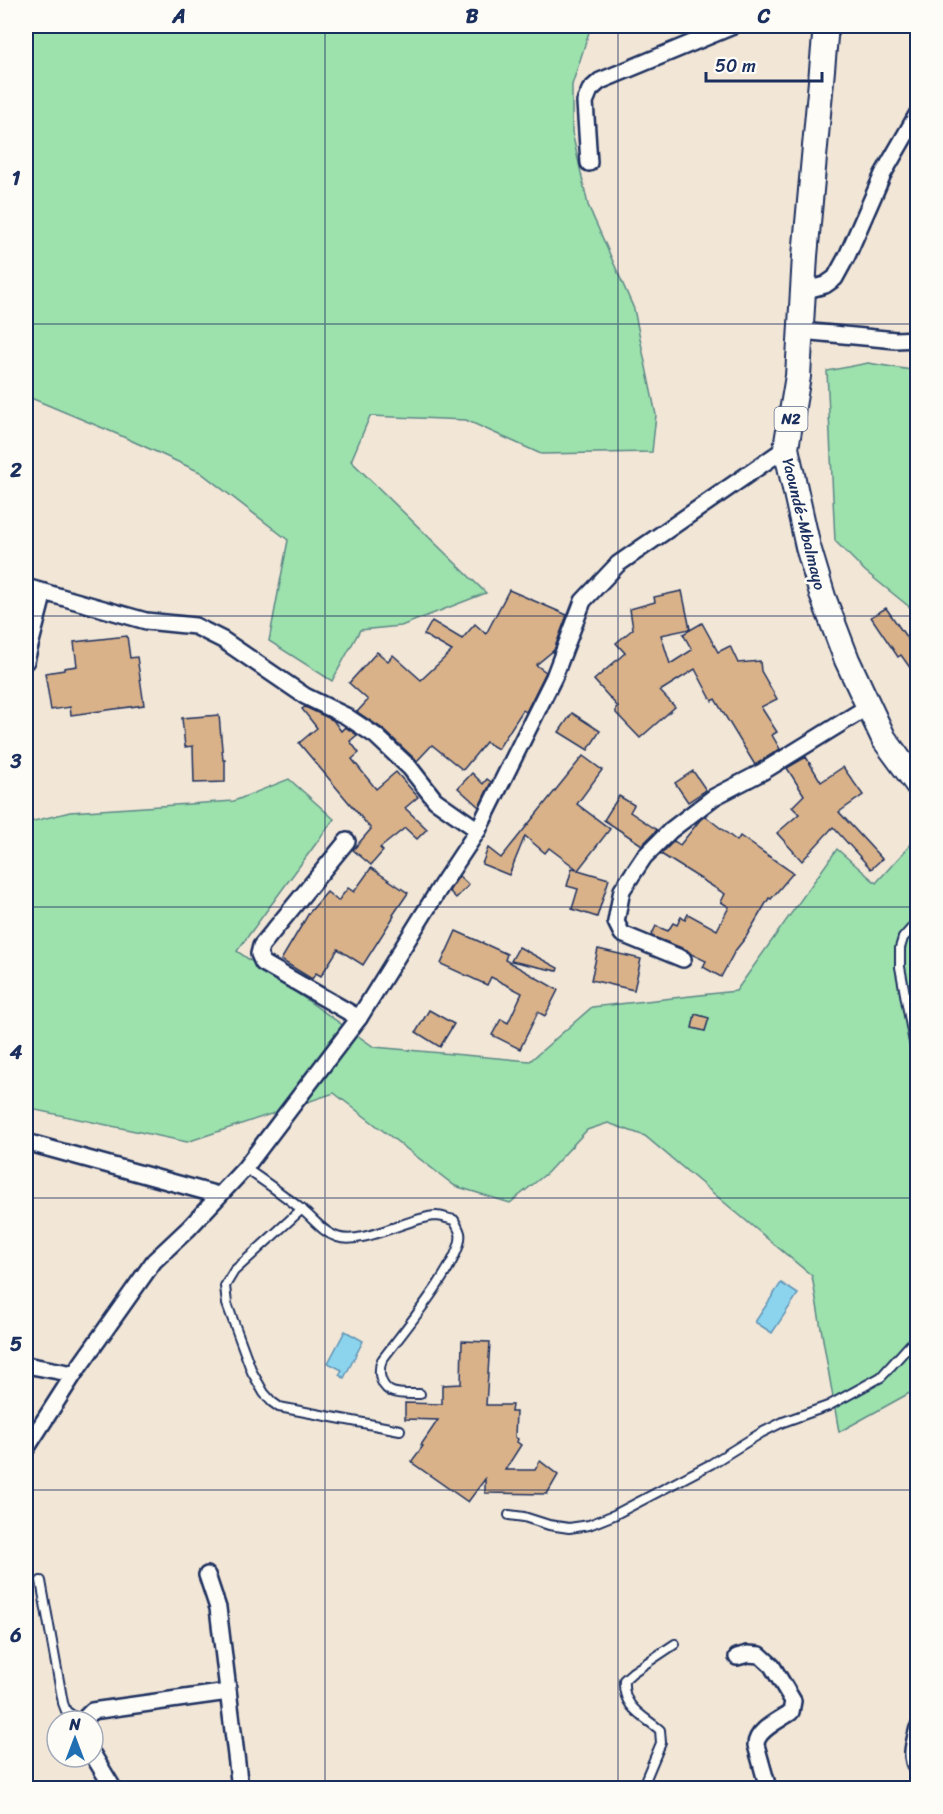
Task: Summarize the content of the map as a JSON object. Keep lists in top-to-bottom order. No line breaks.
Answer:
{"streets":{"highway":["N2","Yaoundé-Mbalmayo"]},"scale_bar":"50 m","north":"top","grid":{"columns":["A","B","C"],"rows":["1","2","3","4","5","6"]}}
